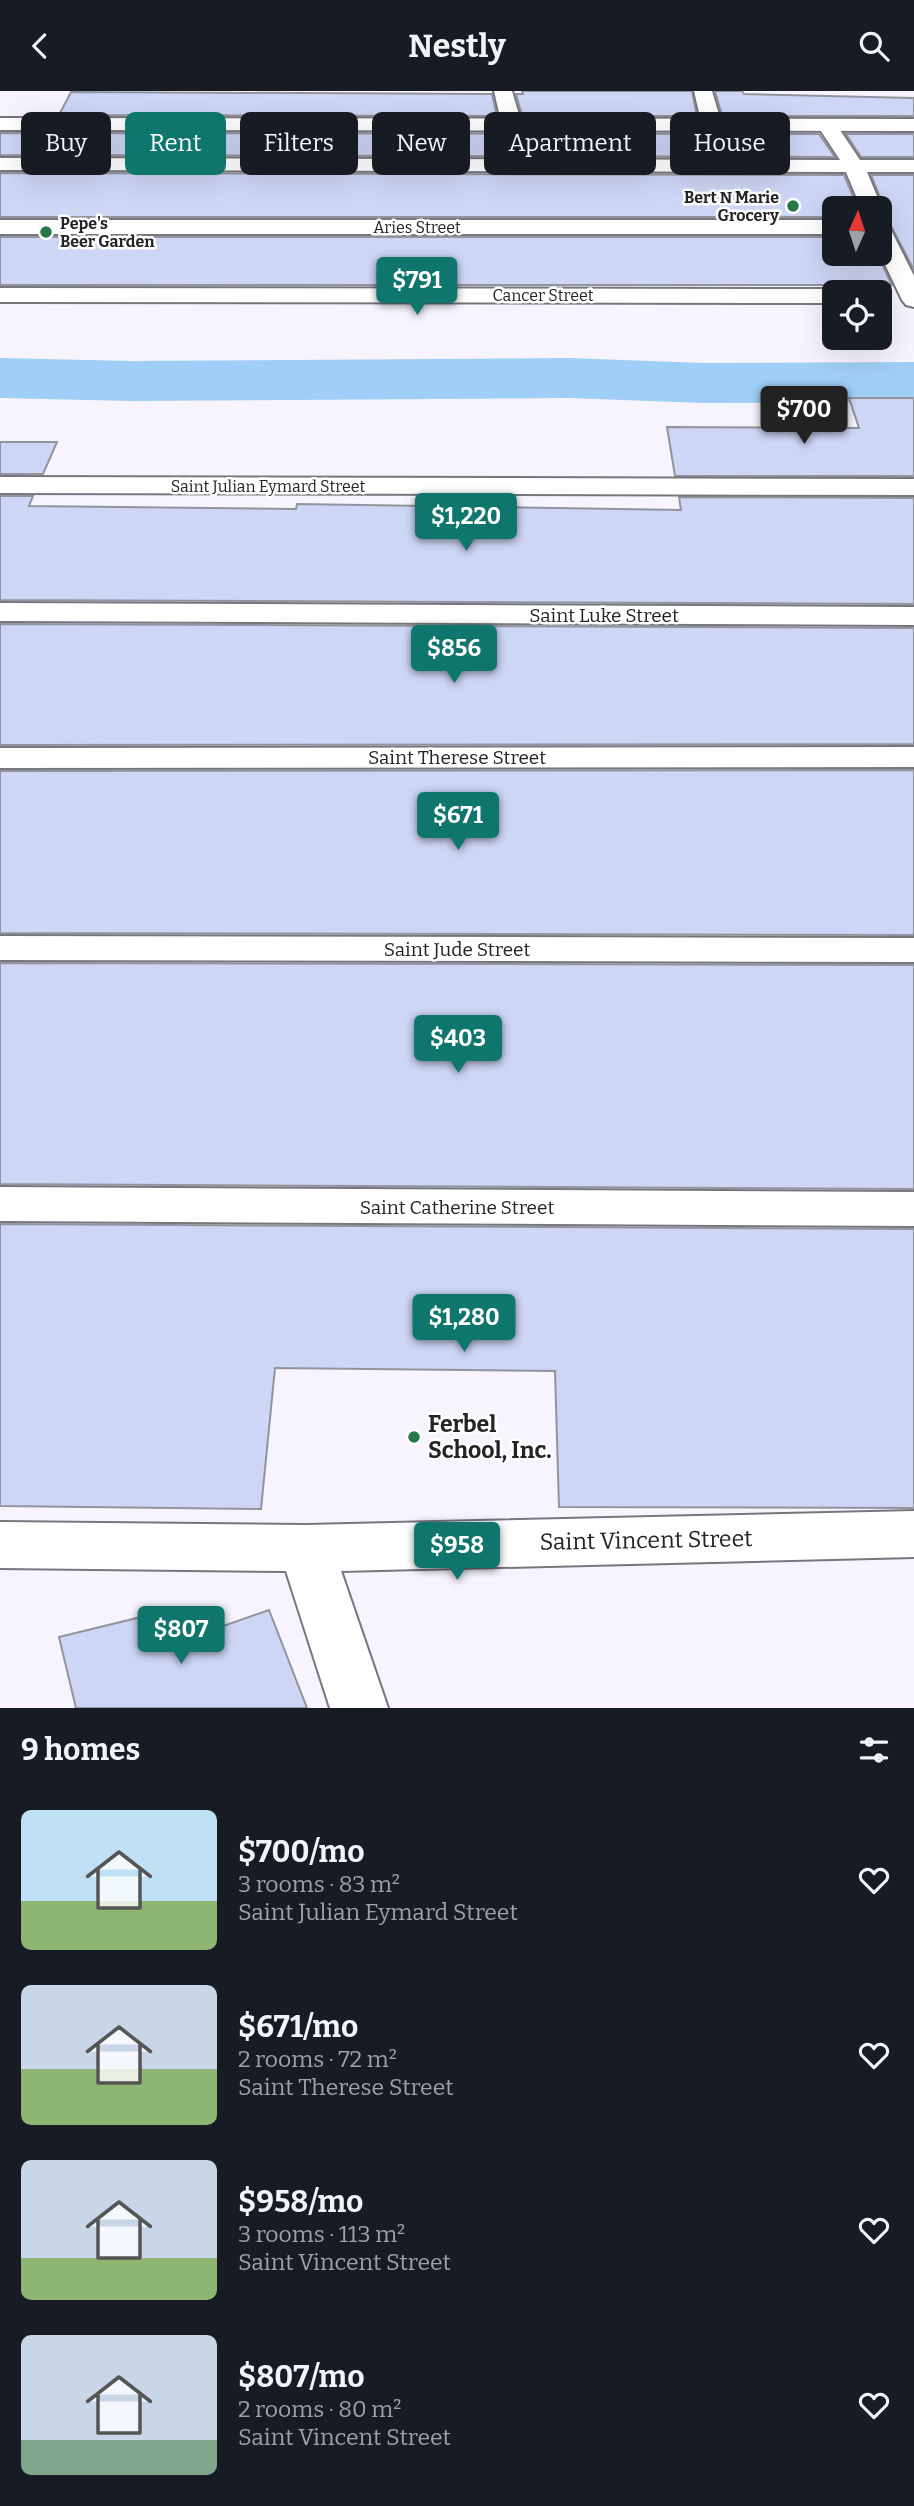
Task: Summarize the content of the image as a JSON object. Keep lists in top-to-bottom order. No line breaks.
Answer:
{"streets":{"street":["Aries Street","Cancer Street","Saint Julian Eymard Street","Saint Luke Street","Saint Therese Street","Saint Jude Street","Saint Catherine Street","Saint Vincent Street"]},"places":["Bert N Marie Grocery","Pepe's Beer Garden","Ferbel School, Inc."],"north":"top","page":{"header":"Nestly","chip":["Buy","Rent","Filters","New","Apartment","House"],"price":["$791","$700","$1,220","$856","$671","$403","$1,280","$958","$807"],"heading":"9 homes","list":[{"name":"$700/mo","note":"3 rooms · 83 m² · Saint Julian Eymard Street"},{"name":"$671/mo","note":"2 rooms · 72 m² · Saint Therese Street"},{"name":"$958/mo","note":"3 rooms · 113 m² · Saint Vincent Street"},{"name":"$807/mo","note":"2 rooms · 80 m² · Saint Vincent Street"}]}}
